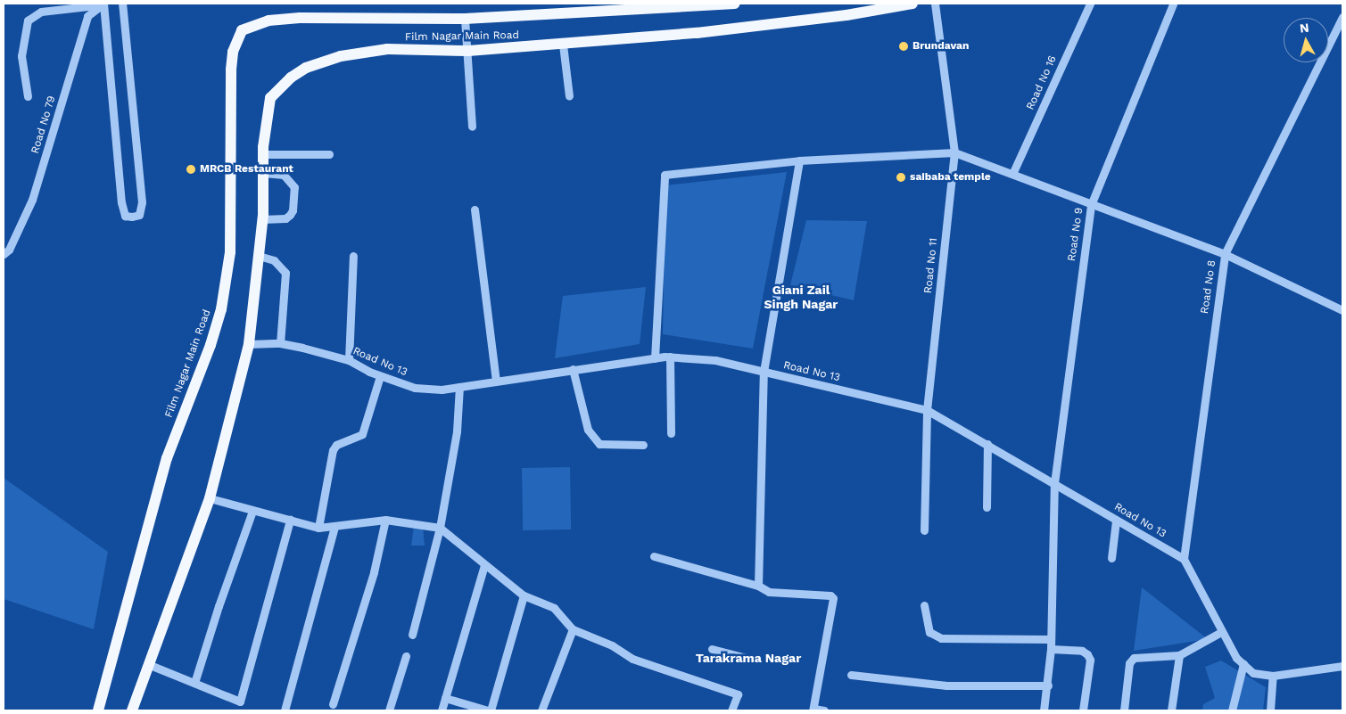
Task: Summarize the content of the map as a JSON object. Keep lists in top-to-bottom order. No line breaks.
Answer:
{"streets":{"main road":["Film Nagar Main Road"],"street":["Road No 16","Road No 79","Road No 9","Road No 11","Road No 8","Road No 13"]},"crossings":[["Film Nagar Main Road","Road No 13"],["Road No 9","Road No 13"],["Road No 11","Road No 13"],["Road No 8","Road No 13"]],"districts":["Giani Zail Singh Nagar","Tarakrama Nagar"],"places":["Brundavan","MRCB Restaurant","saibaba temple"],"north":"top"}
